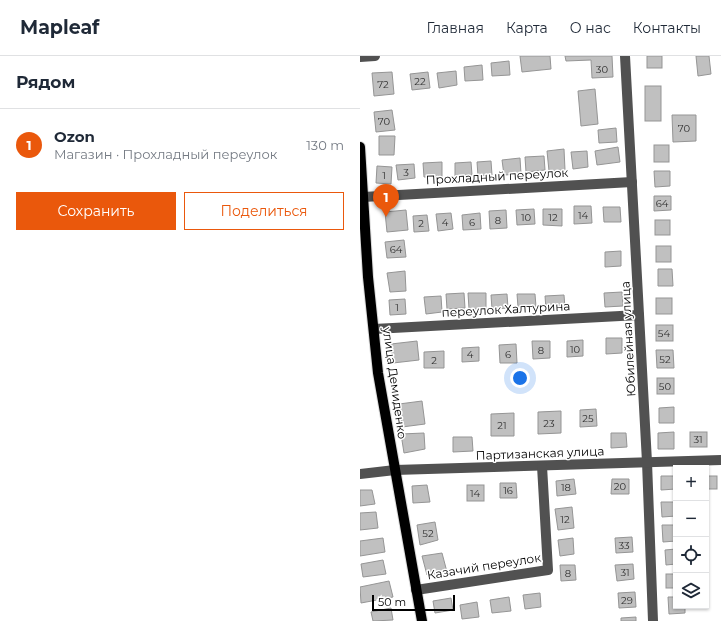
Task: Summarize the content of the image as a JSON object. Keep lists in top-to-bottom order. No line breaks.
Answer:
{"streets":{"main road":["улица Демиденко"],"street":["Прохладный переулок","переулок Халтурина","Юбилейная улица","Партизанская улица","Казачий переулок"]},"crossings":[["Прохладный переулок","Юбилейная улица"],["Прохладный переулок","улица Демиденко"],["переулок Халтурина","Юбилейная улица"],["переулок Халтурина","улица Демиденко"],["Юбилейная улица","Партизанская улица"],["улица Демиденко","Партизанская улица"],["улица Демиденко","Казачий переулок"],["Партизанская улица","Казачий переулок"]],"house_numbers":["30","22","72","70","70","3","1","64","14","10","12","8","4","6","2","64","1","54","10","8","4","6","52","2","50","25","23","21","31","20","18","16","14","12","52","33","31","8","29"],"scale_bar":"50 m","page":{"header":"Mapleaf","nav":["Главная","Карта","О нас","Контакты"],"heading":"Рядом","list":[{"mark":"1","name":"Ozon","note":"Магазин · Прохладный переулок","value":"130 m"}],"buttons":["Сохранить","Поделиться"],"pins":"1","map_buttons":["+","−"],"scale":"50 m"}}
